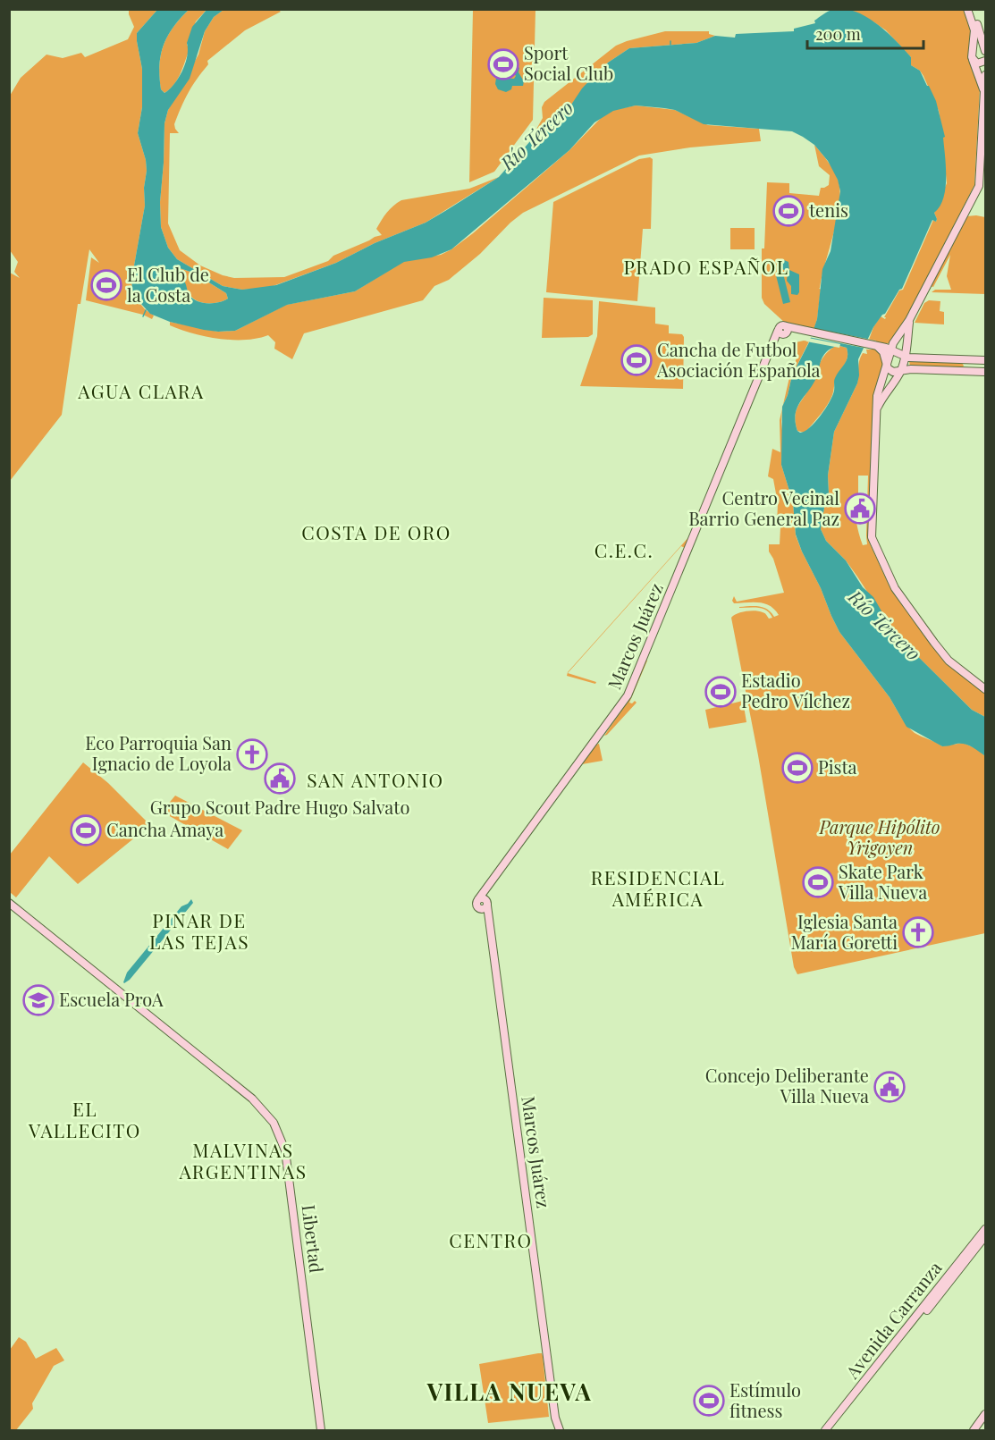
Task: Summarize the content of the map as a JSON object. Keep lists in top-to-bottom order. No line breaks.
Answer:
{"streets":{"main road":["Marcos Juárez","Libertad","Avenida Carranza"]},"districts":["PRADO ESPAÑOL","AGUA CLARA","COSTA DE ORO","C.E.C.","SAN ANTONIO","RESIDENCIAL AMÉRICA","PINAR DE LAS TEJAS","EL VALLECITO","MALVINAS ARGENTINAS","CENTRO","VILLA NUEVA"],"water":["Río Tercero"],"parks":["Parque Hipólito Yrigoyen"],"places":{"sports":["Sport Social Club","tenis","El Club de la Costa","Cancha de Futbol Asociación Española","Estadio Pedro Vílchez","Pista","Cancha Amaya","Skate Park Villa Nueva","Estímulo fitness"],"public building":["Centro Vecinal Barrio General Paz","Grupo Scout Padre Hugo Salvato","Concejo Deliberante Villa Nueva"],"church":["Eco Parroquia San Ignacio de Loyola","Iglesia Santa María Goretti"],"school or university":["Escuela ProA"]},"scale_bar":"200 m"}
